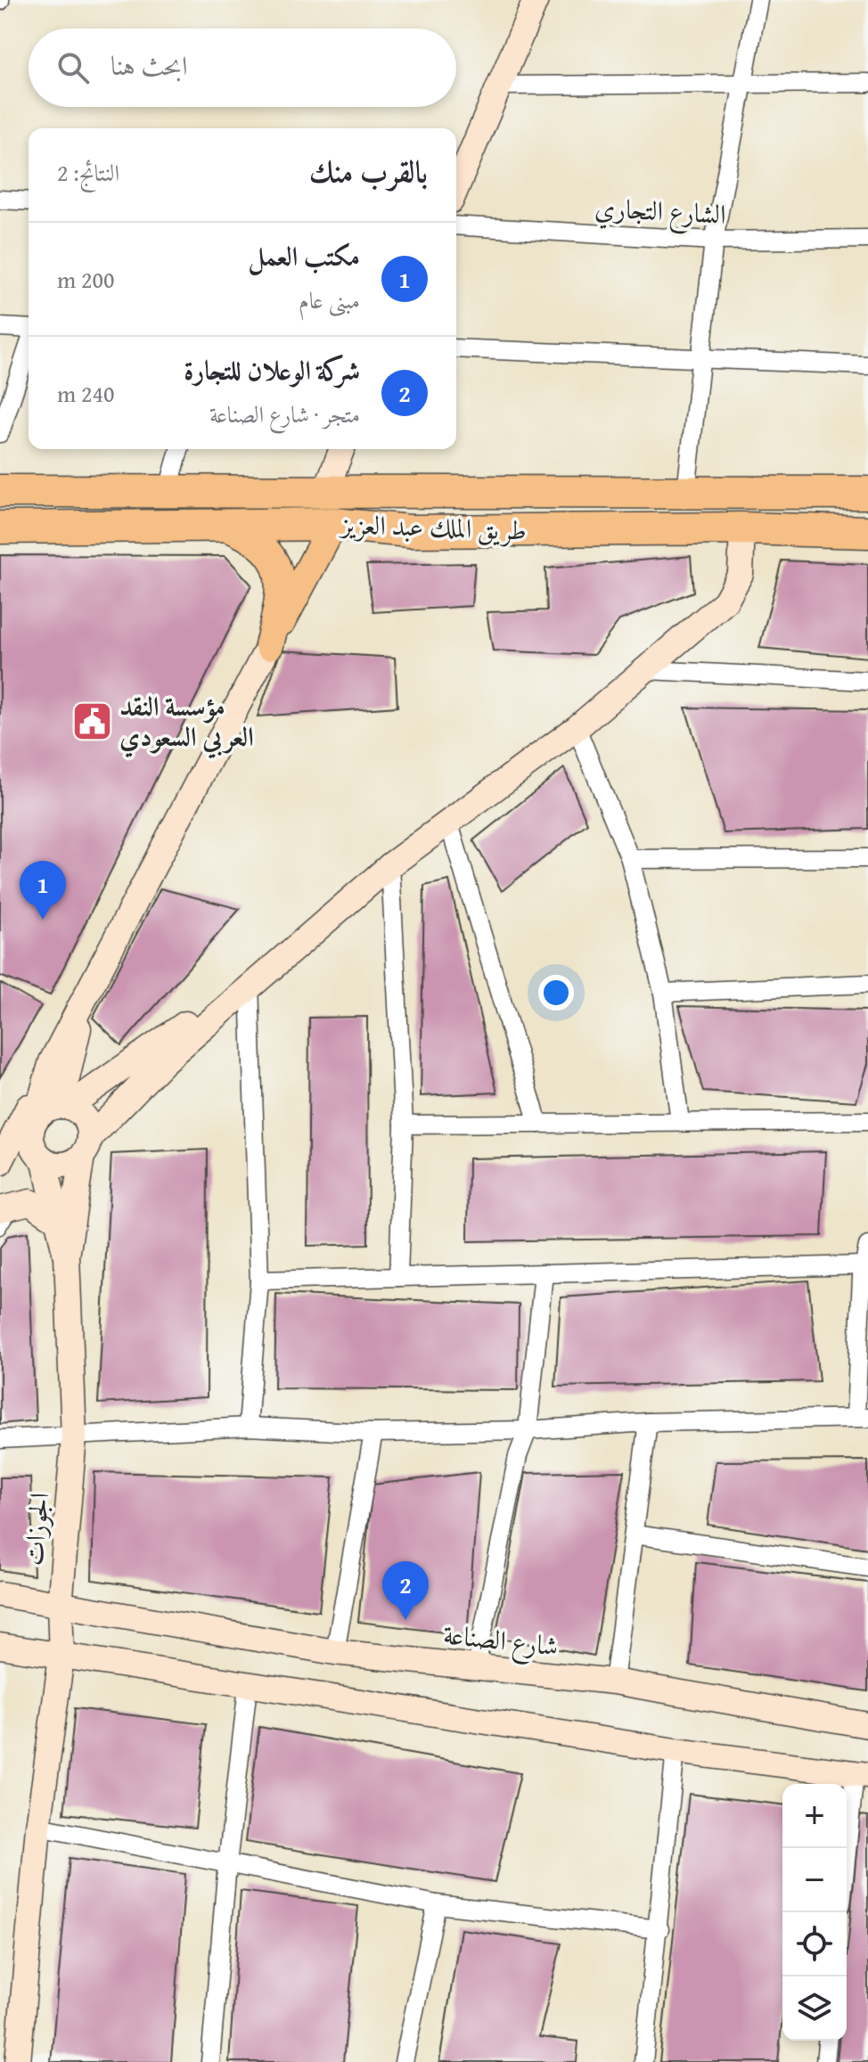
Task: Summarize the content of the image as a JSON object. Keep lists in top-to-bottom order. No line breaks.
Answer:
{"streets":{"highway":["طريق الملك عبد العزيز"],"street":["الشارع التجاري","الجوزات","شارع الصناعة"]},"crossings":[["الجوزات","شارع الصناعة"]],"places":{"public building":["مؤسسة النقد العربي السعودي"]},"page":{"search":"ابحث هنا","heading":["بالقرب منك","النتائج: 2"],"list":[{"mark":"1","name":"مكتب العمل","note":"مبنى عام","value":"200 m"},{"mark":"2","name":"شركة الوعلان للتجارة","note":"متجر · شارع الصناعة","value":"240 m"}],"pins":["1","2"],"map_buttons":["+","−"]}}
